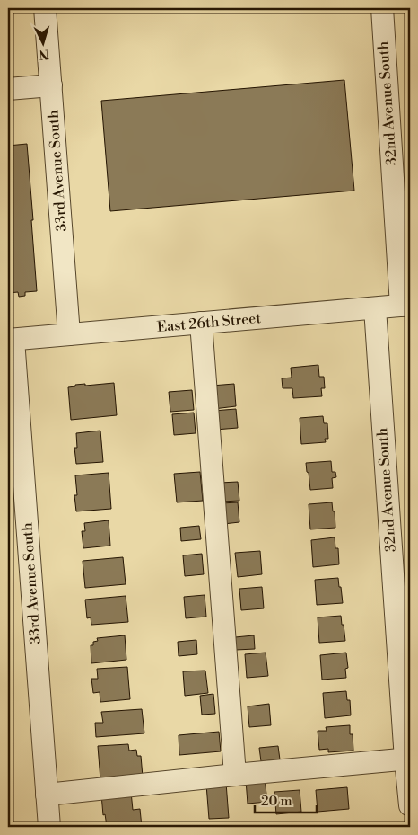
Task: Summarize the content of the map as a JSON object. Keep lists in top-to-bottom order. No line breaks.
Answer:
{"streets":{"street":["32nd Avenue South","33rd Avenue South","East 26th Street"]},"crossings":[["32nd Avenue South","East 26th Street"],["33rd Avenue South","East 26th Street"]],"scale_bar":"20 m","north":"bottom"}
